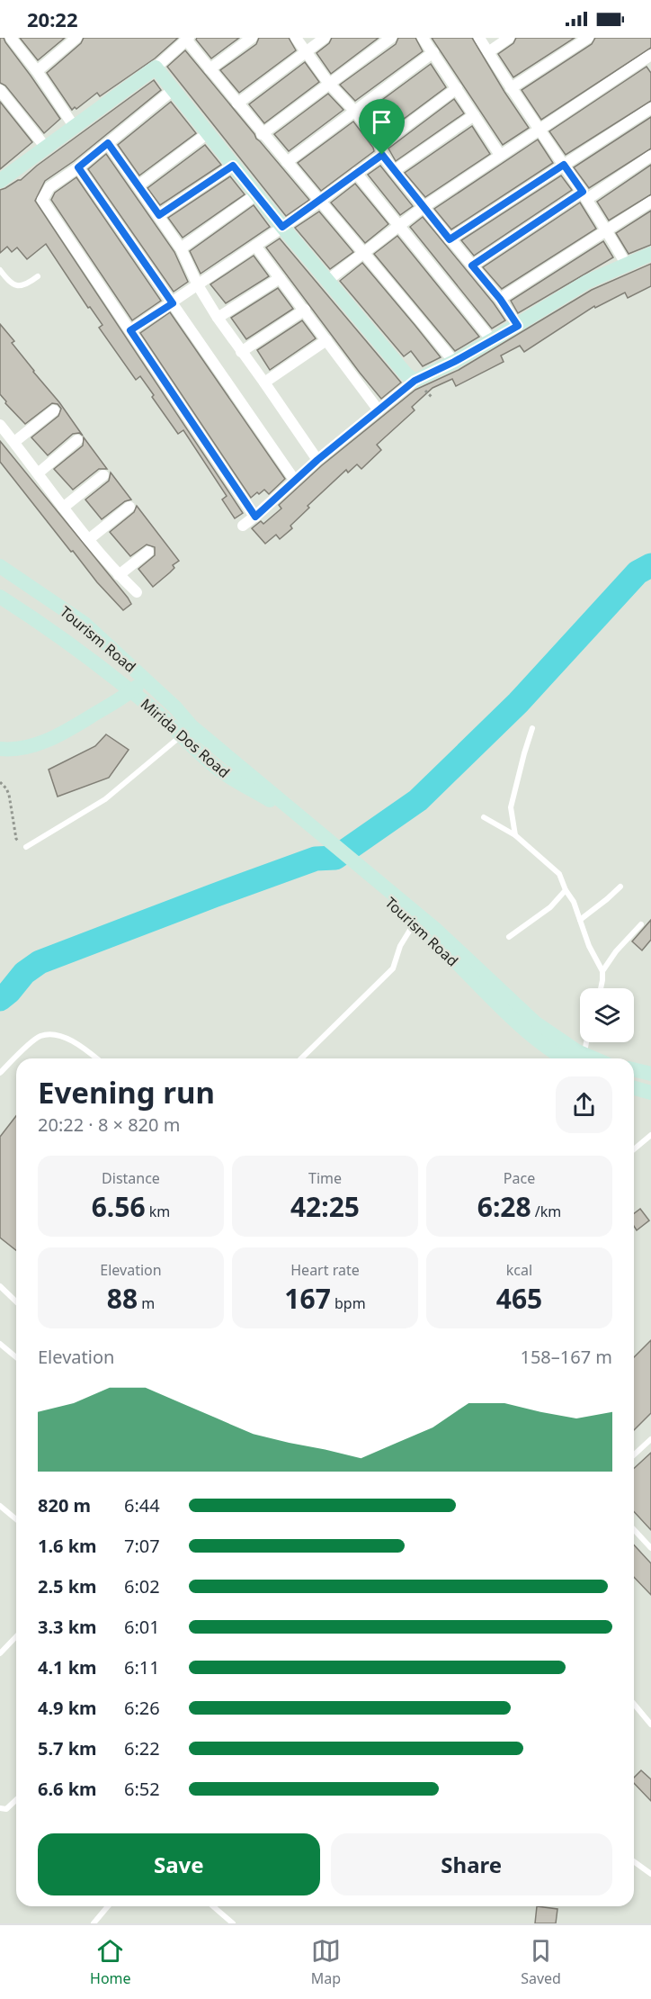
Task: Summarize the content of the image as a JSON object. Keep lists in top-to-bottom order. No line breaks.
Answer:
{"streets":{"main road":["Tourism Road","Mirida Dos Road"]},"crossings":[["Tourism Road","Mirida Dos Road"]],"page":{"status":"20:22","heading":["Evening run","20:22 · 8 × 820 m"],"stats":[["Distance","6.56 km"],["Time","42:25"],["Pace","6:28 /km"],["Elevation","88 m"],["Heart rate","167 bpm"],["kcal","465"]],"chart":["Elevation","158–167 m"],"list":[{"name":"820 m","note":"6:44"},{"name":"1.6 km","note":"7:07"},{"name":"2.5 km","note":"6:02"},{"name":"3.3 km","note":"6:01"},{"name":"4.1 km","note":"6:11"},{"name":"4.9 km","note":"6:26"},{"name":"5.7 km","note":"6:22"},{"name":"6.6 km","note":"6:52"}],"buttons":["Save","Share"],"tabs":["Home","Map","Saved"]}}
